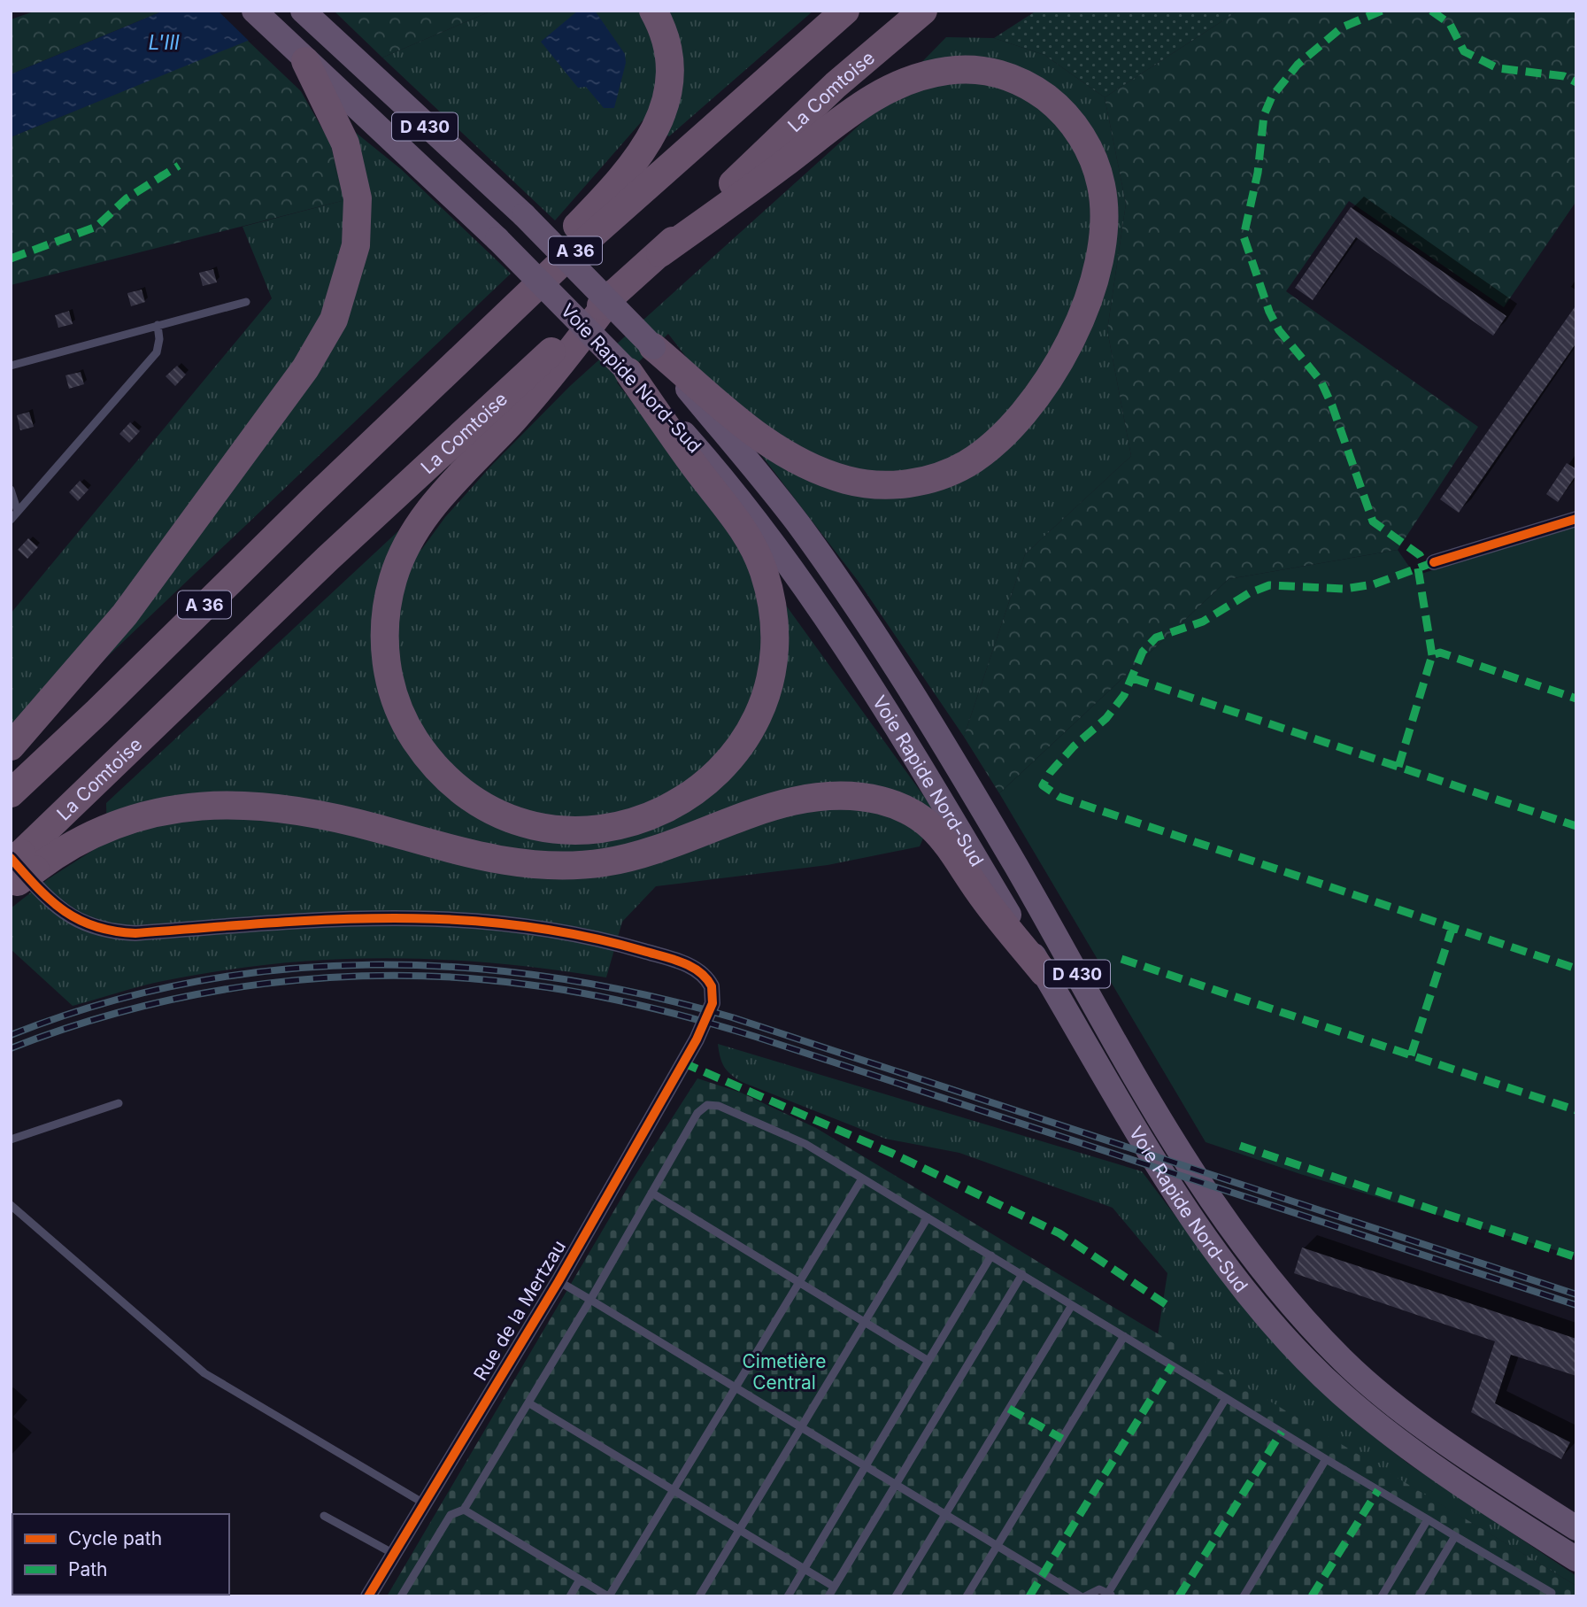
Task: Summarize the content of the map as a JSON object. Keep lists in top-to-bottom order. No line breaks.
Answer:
{"streets":{"highway":["La Comtoise","D 430","A 36","Voie Rapide Nord-Sud"],"street":["Rue de la Mertzau"]},"crossings":[["La Comtoise","Rue de la Mertzau"]],"water":["L'Ill"],"parks":["Cimetière Central"],"legend":["Cycle path","Path"]}
